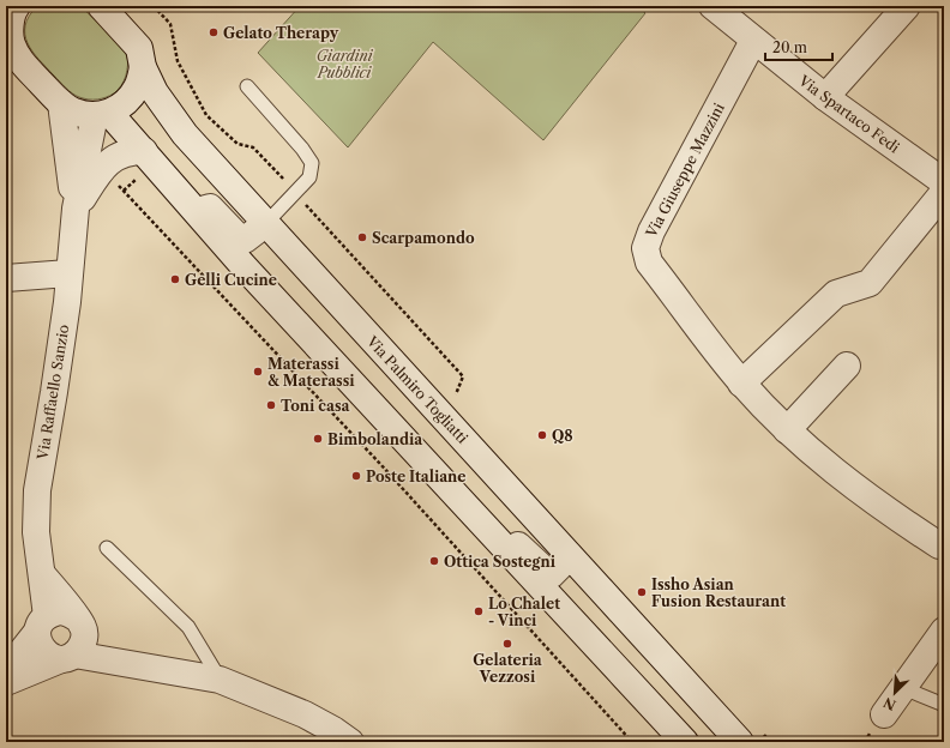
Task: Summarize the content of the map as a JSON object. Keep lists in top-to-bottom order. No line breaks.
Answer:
{"streets":{"street":["Via Spartaco Fedi","Via Giuseppe Mazzini","Via Palmiro Togliatti","Via Raffaello Sanzio"]},"crossings":[["Via Spartaco Fedi","Via Giuseppe Mazzini"]],"parks":["Giardini Pubblici"],"places":["Gelato Therapy","Scarpamondo","Gelli Cucine","Materassi & Materassi","Toni casa","Q8","Bimbolandia","Poste Italiane","Ottica Sostegni","Issho Asian Fusion Restaurant","Lo Chalet - Vinci","Gelateria Vezzosi"],"scale_bar":"20 m","north":"bottom left"}
